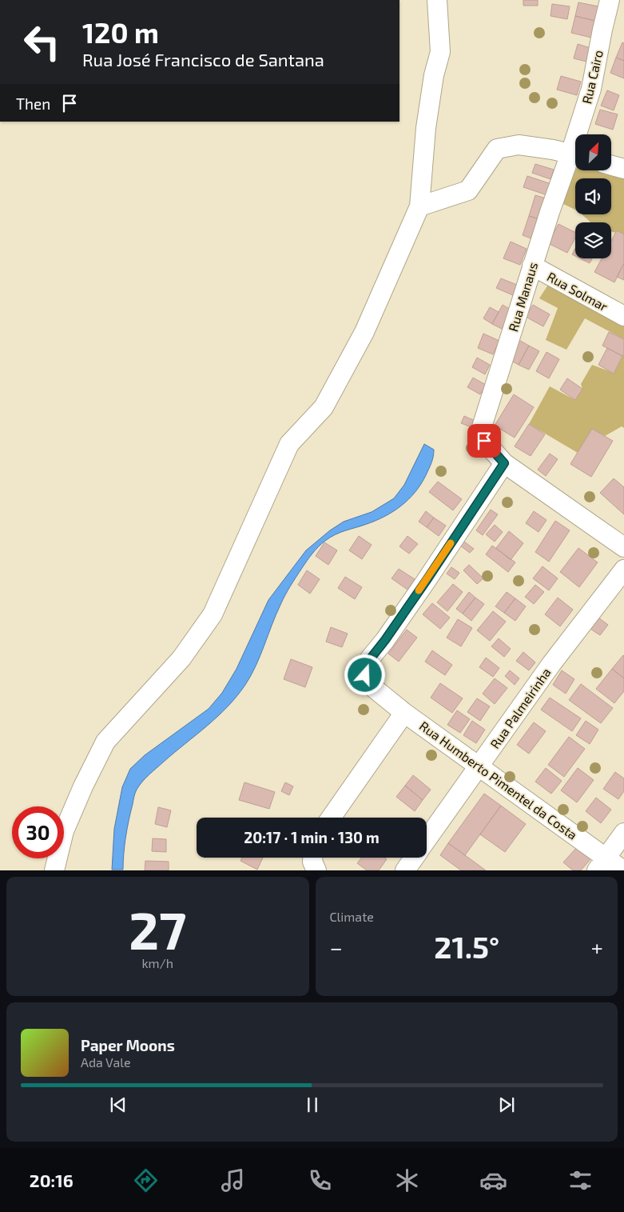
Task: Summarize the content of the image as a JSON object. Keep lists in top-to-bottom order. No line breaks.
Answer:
{"streets":{"street":["Rua Cairo","Rua Solmar","Rua Manaus","Rua Palmeirinha","Rua Humberto Pimentel da Costa"]},"crossings":[["Rua Solmar","Rua Manaus"],["Rua Manaus","Rua Humberto Pimentel da Costa"],["Rua Palmeirinha","Rua Humberto Pimentel da Costa"]],"north":"top right","page":{"turn":["120 m","Rua José Francisco de Santana"],"then":"Then","limit":"30","trip":"20:17 · 1 min · 130 m","tile":[["27","km/h"],"Climate"],"heat":["−","21.5°","+"],"song":["Paper Moons","Ada Vale"],"tabs":"20:16"}}
